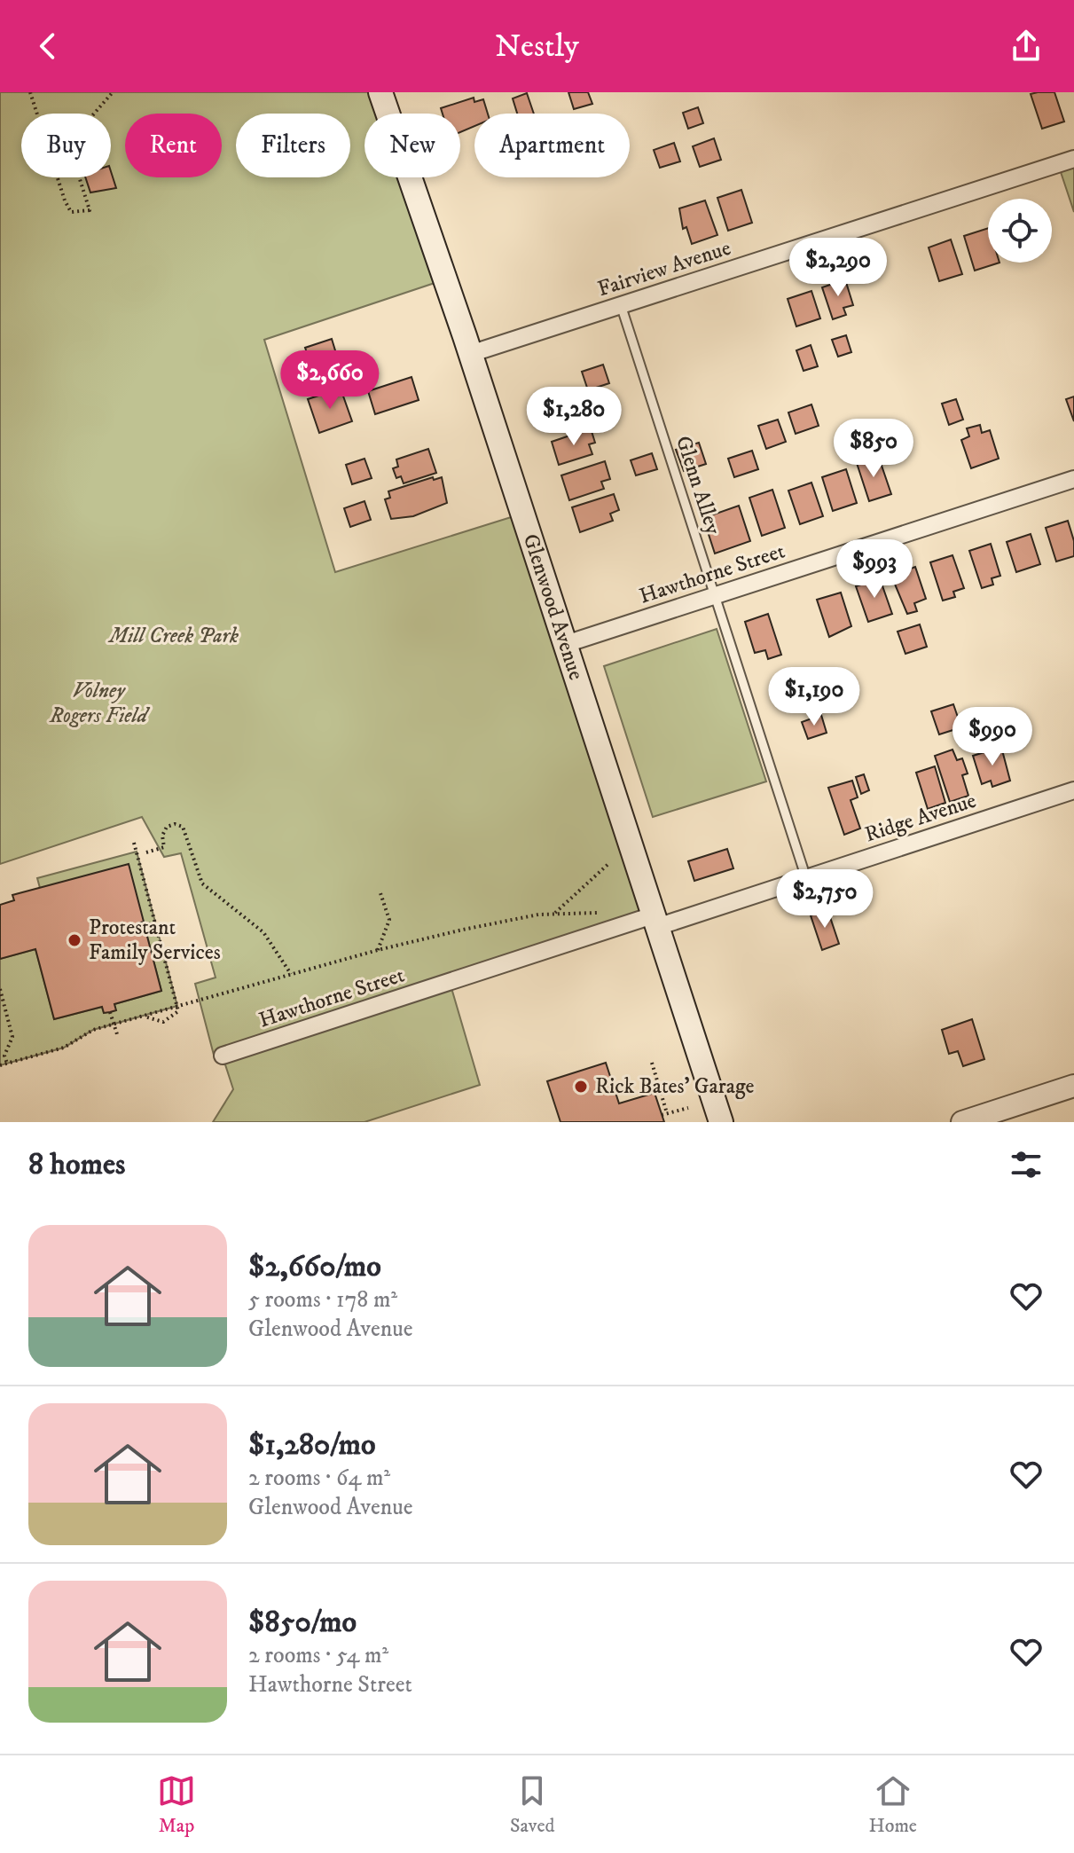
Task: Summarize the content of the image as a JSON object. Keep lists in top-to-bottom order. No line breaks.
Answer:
{"streets":{"main road":["Glenwood Avenue"],"street":["Fairview Avenue","Hawthorne Street","Ridge Avenue"],"lane":["Glenn Alley"]},"crossings":[["Fairview Avenue","Glenn Alley"],["Fairview Avenue","Glenwood Avenue"],["Glenn Alley","Hawthorne Street"],["Glenn Alley","Ridge Avenue"],["Hawthorne Street","Glenwood Avenue"],["Hawthorne Street","Ridge Avenue"],["Glenwood Avenue","Ridge Avenue"]],"parks":["Mill Creek Park","Volney Rogers Field"],"places":["Protestant Family Services","Rick Bates' Garage"],"page":{"header":"Nestly","chip":["Buy","Rent","Filters","New","Apartment"],"price":["$2,290","$2,660","$1,280","$850","$993","$1,190","$990","$2,750"],"heading":"8 homes","list":[{"name":"$2,660/mo","note":"5 rooms · 178 m² · Glenwood Avenue"},{"name":"$1,280/mo","note":"2 rooms · 64 m² · Glenwood Avenue"},{"name":"$850/mo","note":"2 rooms · 54 m² · Hawthorne Street"}],"tabs":["Map","Saved","Home"]}}
